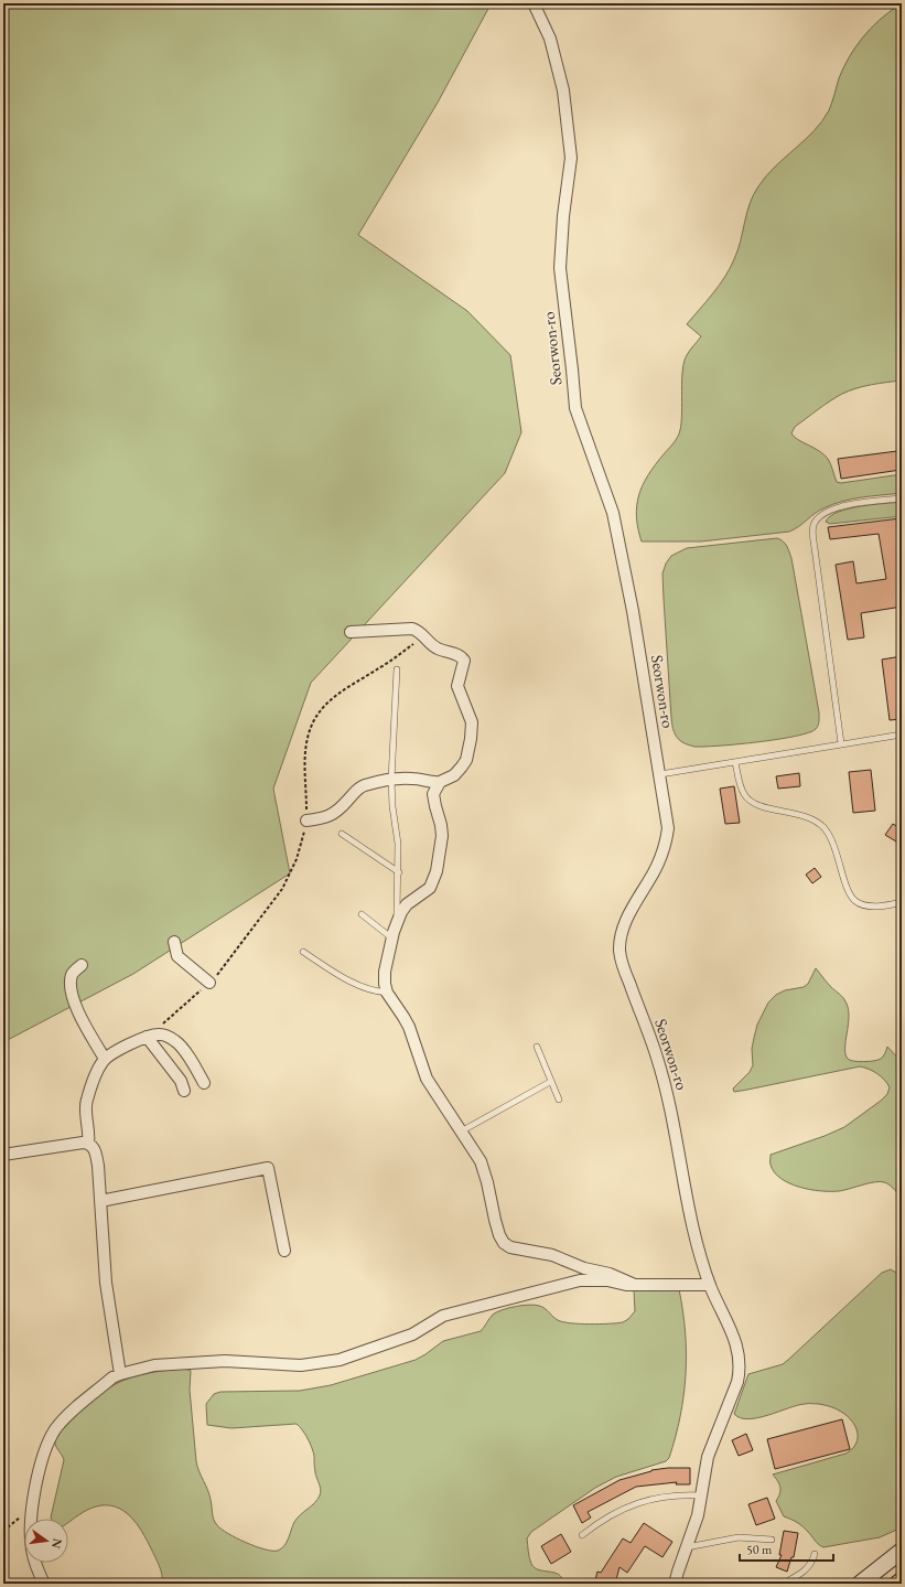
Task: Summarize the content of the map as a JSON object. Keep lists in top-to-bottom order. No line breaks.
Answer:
{"streets":{"street":["Seorwon-ro"]},"scale_bar":"50 m","north":"right"}
